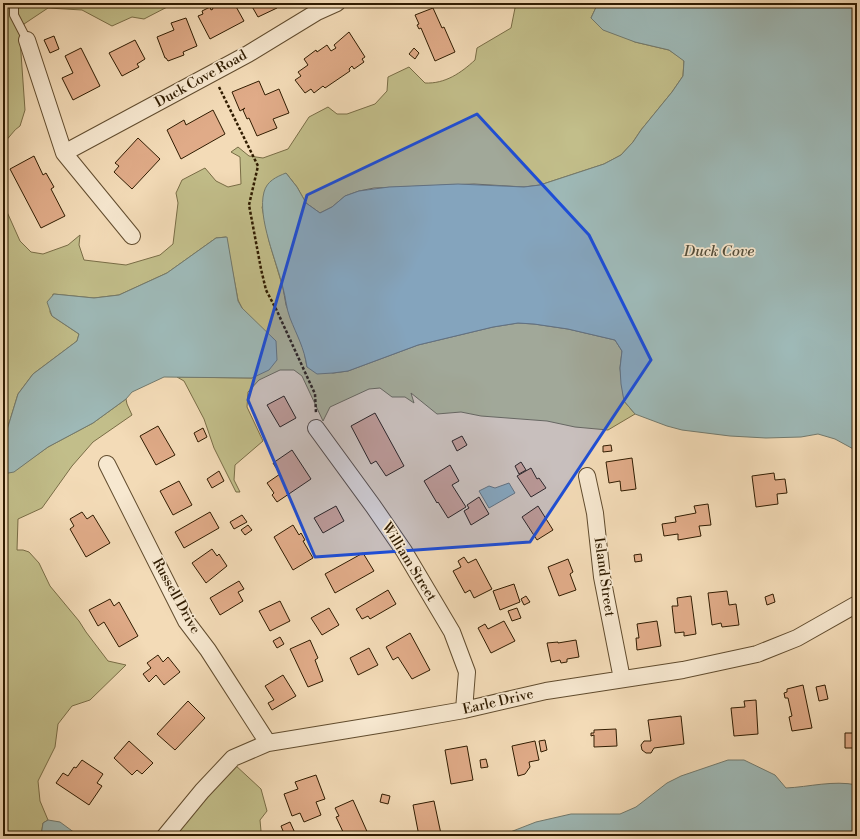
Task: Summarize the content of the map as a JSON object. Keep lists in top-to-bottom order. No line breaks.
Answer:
{"streets":{"street":["Duck Cove Road","William Street","Island Street","Russell Drive","Earle Drive"]},"crossings":[["William Street","Earle Drive"],["Island Street","Earle Drive"],["Russell Drive","Earle Drive"]],"water":["Duck Cove"]}
